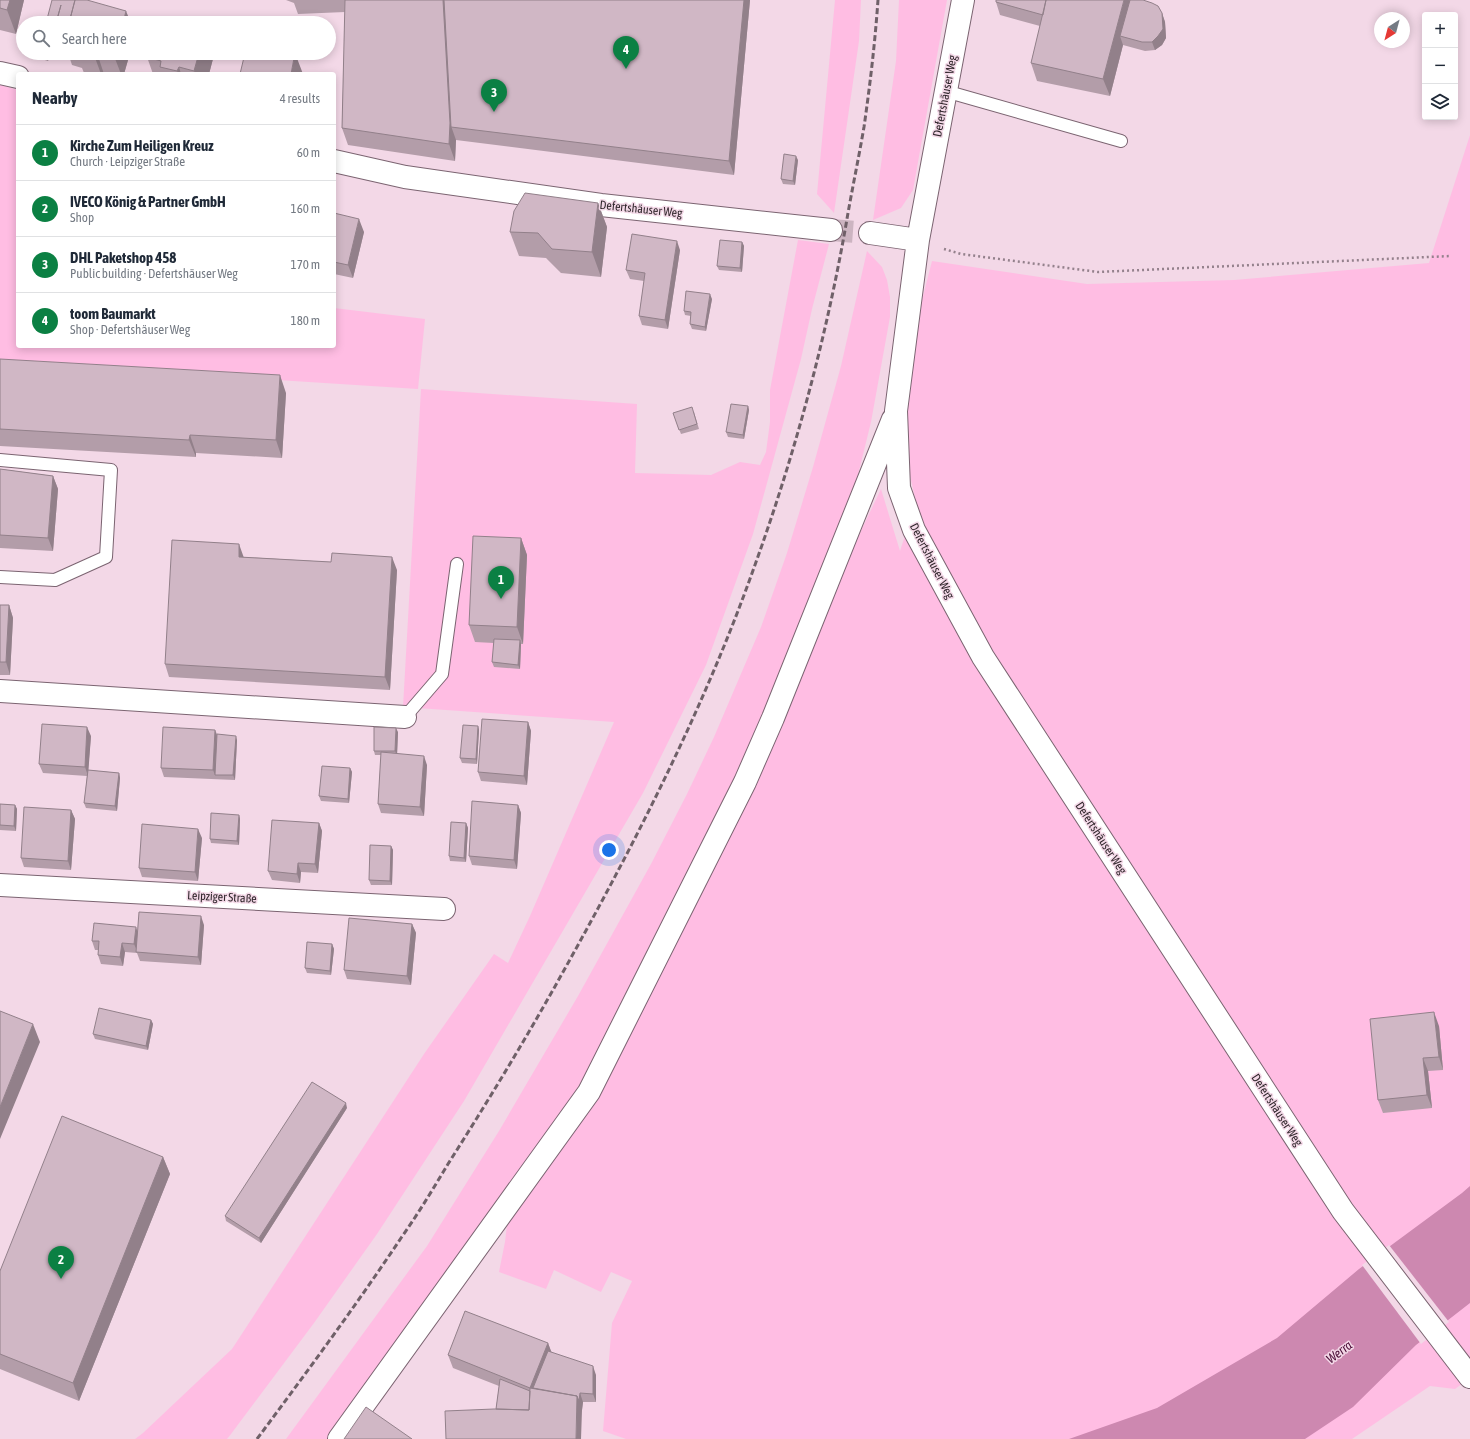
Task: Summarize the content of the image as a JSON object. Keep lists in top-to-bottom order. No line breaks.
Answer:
{"streets":{"street":["Defertshäuser Weg","Leipziger Straße"]},"water":["Werra"],"north":"bottom left","page":{"map_buttons":["+","−"],"search":"Search here","pins":["4","3","1","2"],"heading":["Nearby","4 results"],"list":[{"mark":"1","name":"Kirche Zum Heiligen Kreuz","note":"Church · Leipziger Straße","value":"60 m"},{"mark":"2","name":"IVECO König & Partner GmbH","note":"Shop","value":"160 m"},{"mark":"3","name":"DHL Paketshop 458","note":"Public building · Defertshäuser Weg","value":"170 m"},{"mark":"4","name":"toom Baumarkt","note":"Shop · Defertshäuser Weg","value":"180 m"}]}}
